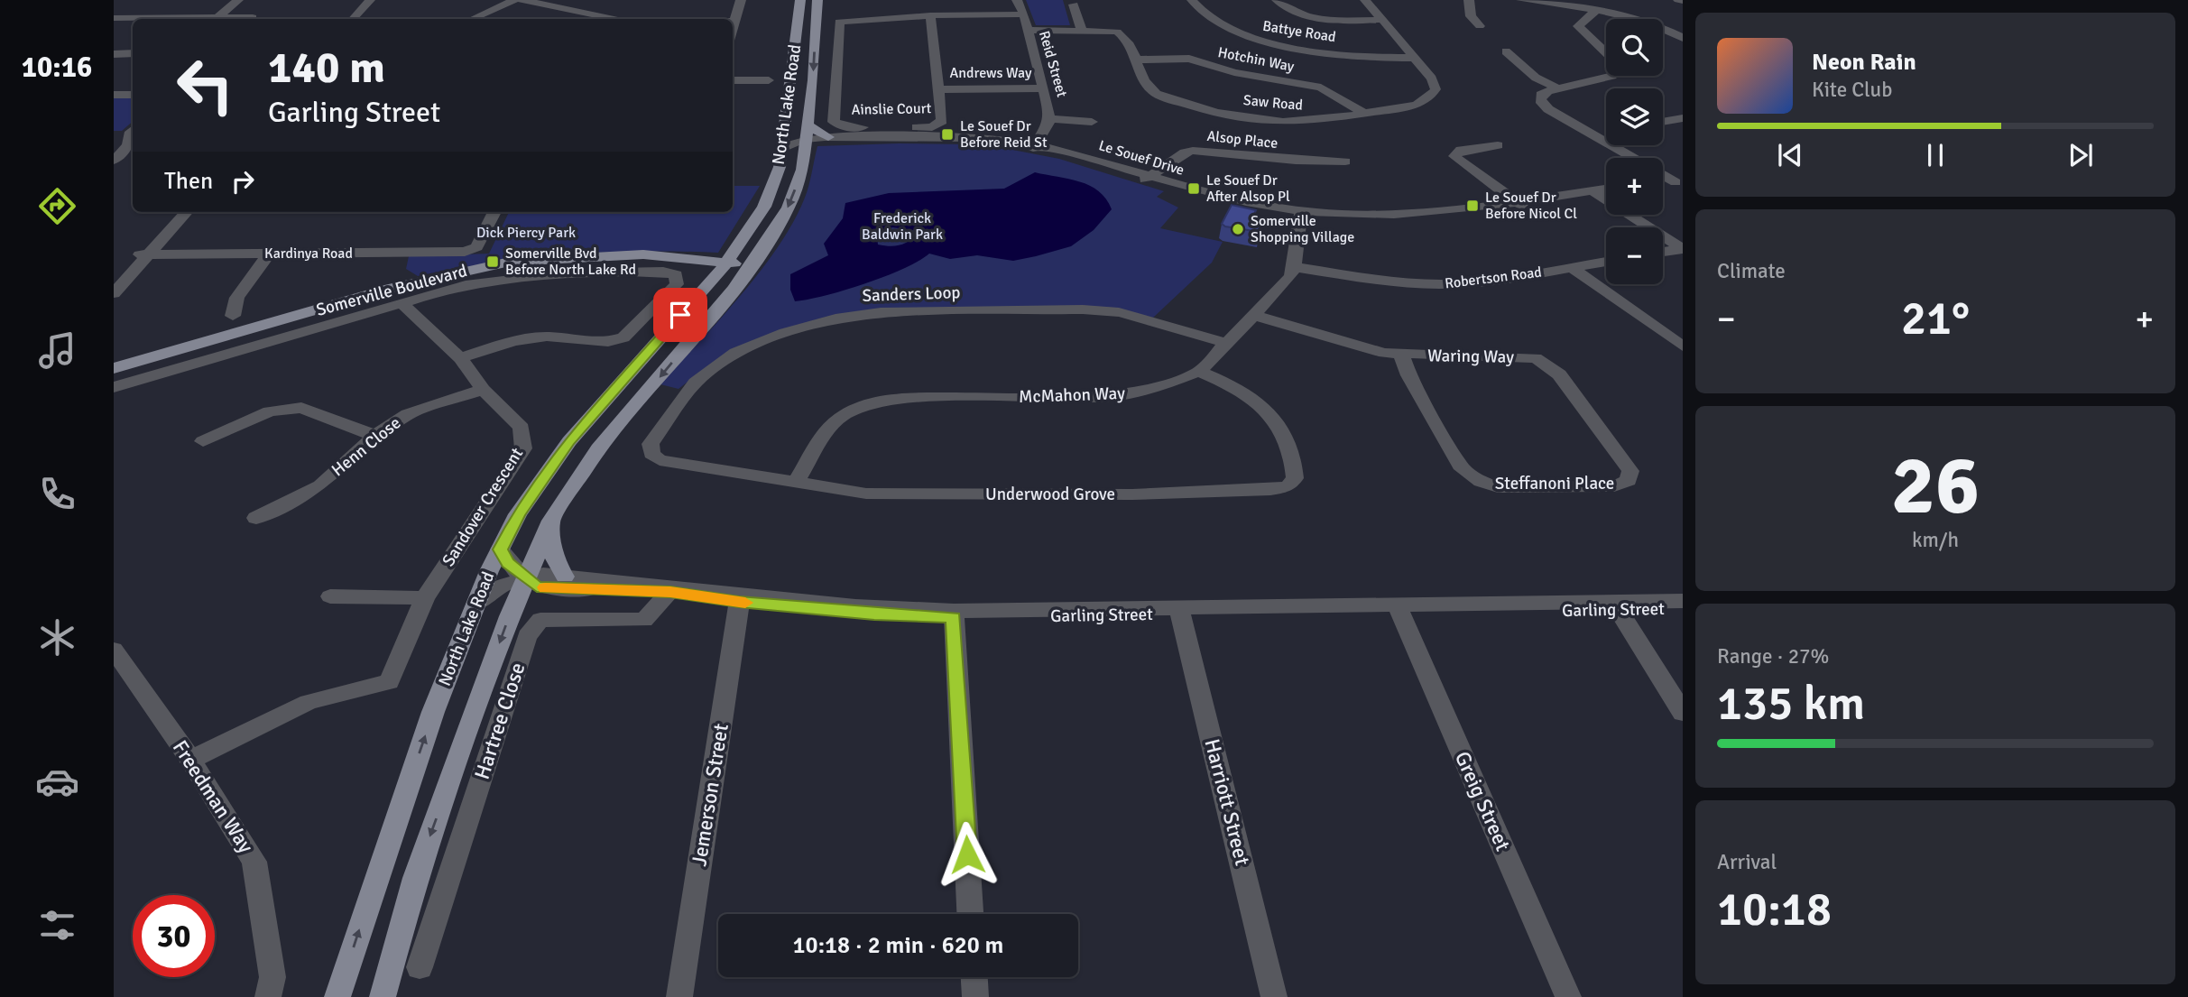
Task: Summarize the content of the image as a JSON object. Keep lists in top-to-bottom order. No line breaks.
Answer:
{"streets":{"main road":["North Lake Road","Somerville Boulevard"],"street":["Battye Road","Hotchin Way","Reid Street","Andrews Way","Saw Road","Ainslie Court","Alsop Place","Le Souef Drive","Kardinya Road","Robertson Road","Sanders Loop","Waring Way","McMahon Way","Henn Close","Steffanoni Place","Underwood Grove","Sandover Crescent","Garling Street","Hartree Close","Jemerson Street","Freedman Way","Greig Street","Harriott Street"]},"crossings":[["Battye Road","Saw Road"],["Hotchin Way","Saw Road"],["Reid Street","Andrews Way"],["Reid Street","Saw Road"],["Reid Street","Le Souef Drive"],["Andrews Way","Ainslie Court"],["North Lake Road","Le Souef Drive"],["North Lake Road","Somerville Boulevard"],["North Lake Road","Garling Street"],["Alsop Place","Le Souef Drive"],["Robertson Road","McMahon Way"],["Sanders Loop","McMahon Way"],["Sanders Loop","Underwood Grove"],["Waring Way","McMahon Way"],["Waring Way","Steffanoni Place"],["McMahon Way","Underwood Grove"],["Henn Close","Sandover Crescent"],["Sandover Crescent","Freedman Way"],["Garling Street","Hartree Close"],["Garling Street","Jemerson Street"],["Garling Street","Greig Street"],["Garling Street","Harriott Street"]],"parks":["Frederick Baldwin Park","Dick Piercy Park"],"places":{"transit":["Le Souef Dr Before Reid St","Le Souef Dr After Alsop Pl","Le Souef Dr Before Nicol Cl","Somerville Bvd Before North Lake Rd"],"other":["Somerville Shopping Village"]},"page":{"tabs":"10:16","map_buttons":["+","−"],"turn":["140 m","Garling Street"],"song":["Neon Rain","Kite Club"],"then":"Then","tile":["Climate",["26","km/h"],["Range · 27%","135 km"],["Arrival","10:18"]],"heat":["−","21°","+"],"limit":"30","trip":"10:18 · 2 min · 620 m"}}
